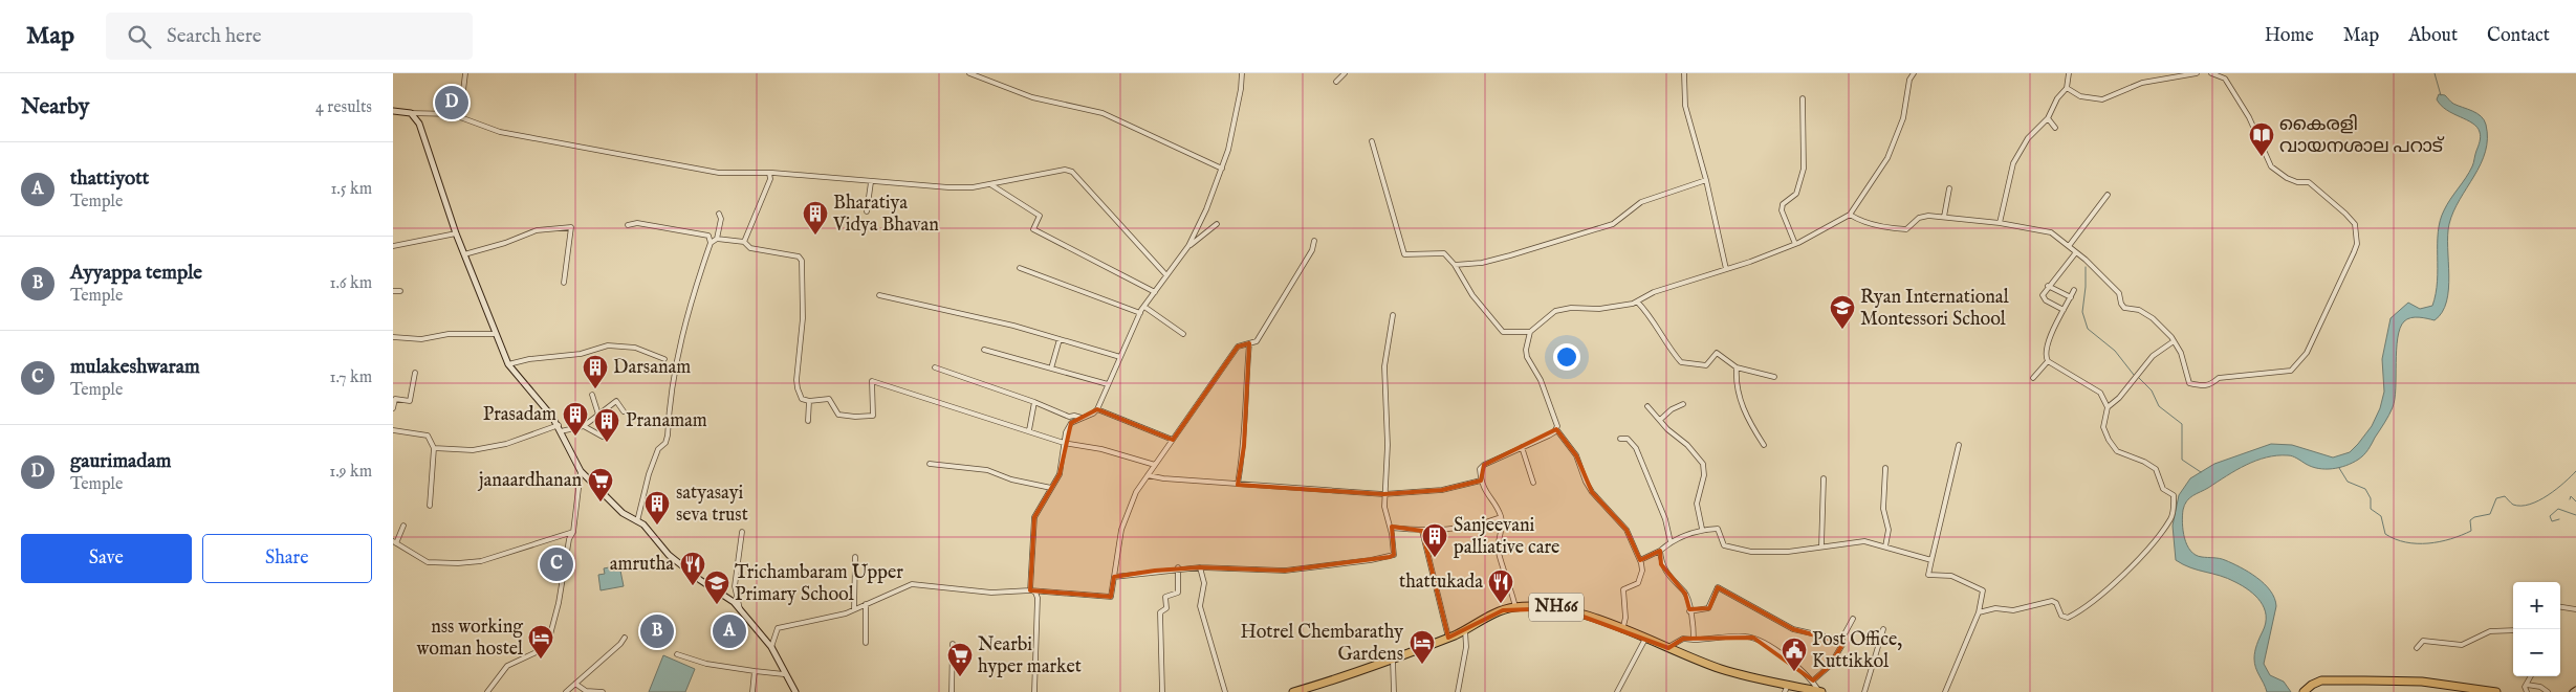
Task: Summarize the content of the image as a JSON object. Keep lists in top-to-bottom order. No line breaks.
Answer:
{"streets":{"highway":["NH66"]},"places":{"library":["കൈരളി വായനശാല പറാട്"],"building":["Bharatiya Vidya Bhavan","Darsanam","Prasadam","Pranamam","satyasayi seva trust","Sanjeevani palliative care"],"school or university":["Ryan International Montessori School","Trichambaram Upper Primary School"],"supermarket":["janaardhanan","Nearbi hyper market"],"restaurant":["amrutha","thattukada"],"hotel":["nss working woman hostel","Hotrel Chembarathy Gardens"],"public building":["Post Office, Kuttikkol"]},"page":{"header":"Map","search":"Search here","nav":["Home","Map","About","Contact"],"heading":["Nearby","4 results"],"pins":["D","C","A","B"],"list":[{"mark":"A","name":"thattiyott","note":"Temple","value":"1.5 km"},{"mark":"B","name":"Ayyappa temple","note":"Temple","value":"1.6 km"},{"mark":"C","name":"mulakeshwaram","note":"Temple","value":"1.7 km"},{"mark":"D","name":"gaurimadam","note":"Temple","value":"1.9 km"}],"buttons":["Save","Share"],"map_buttons":["+","−"]}}
